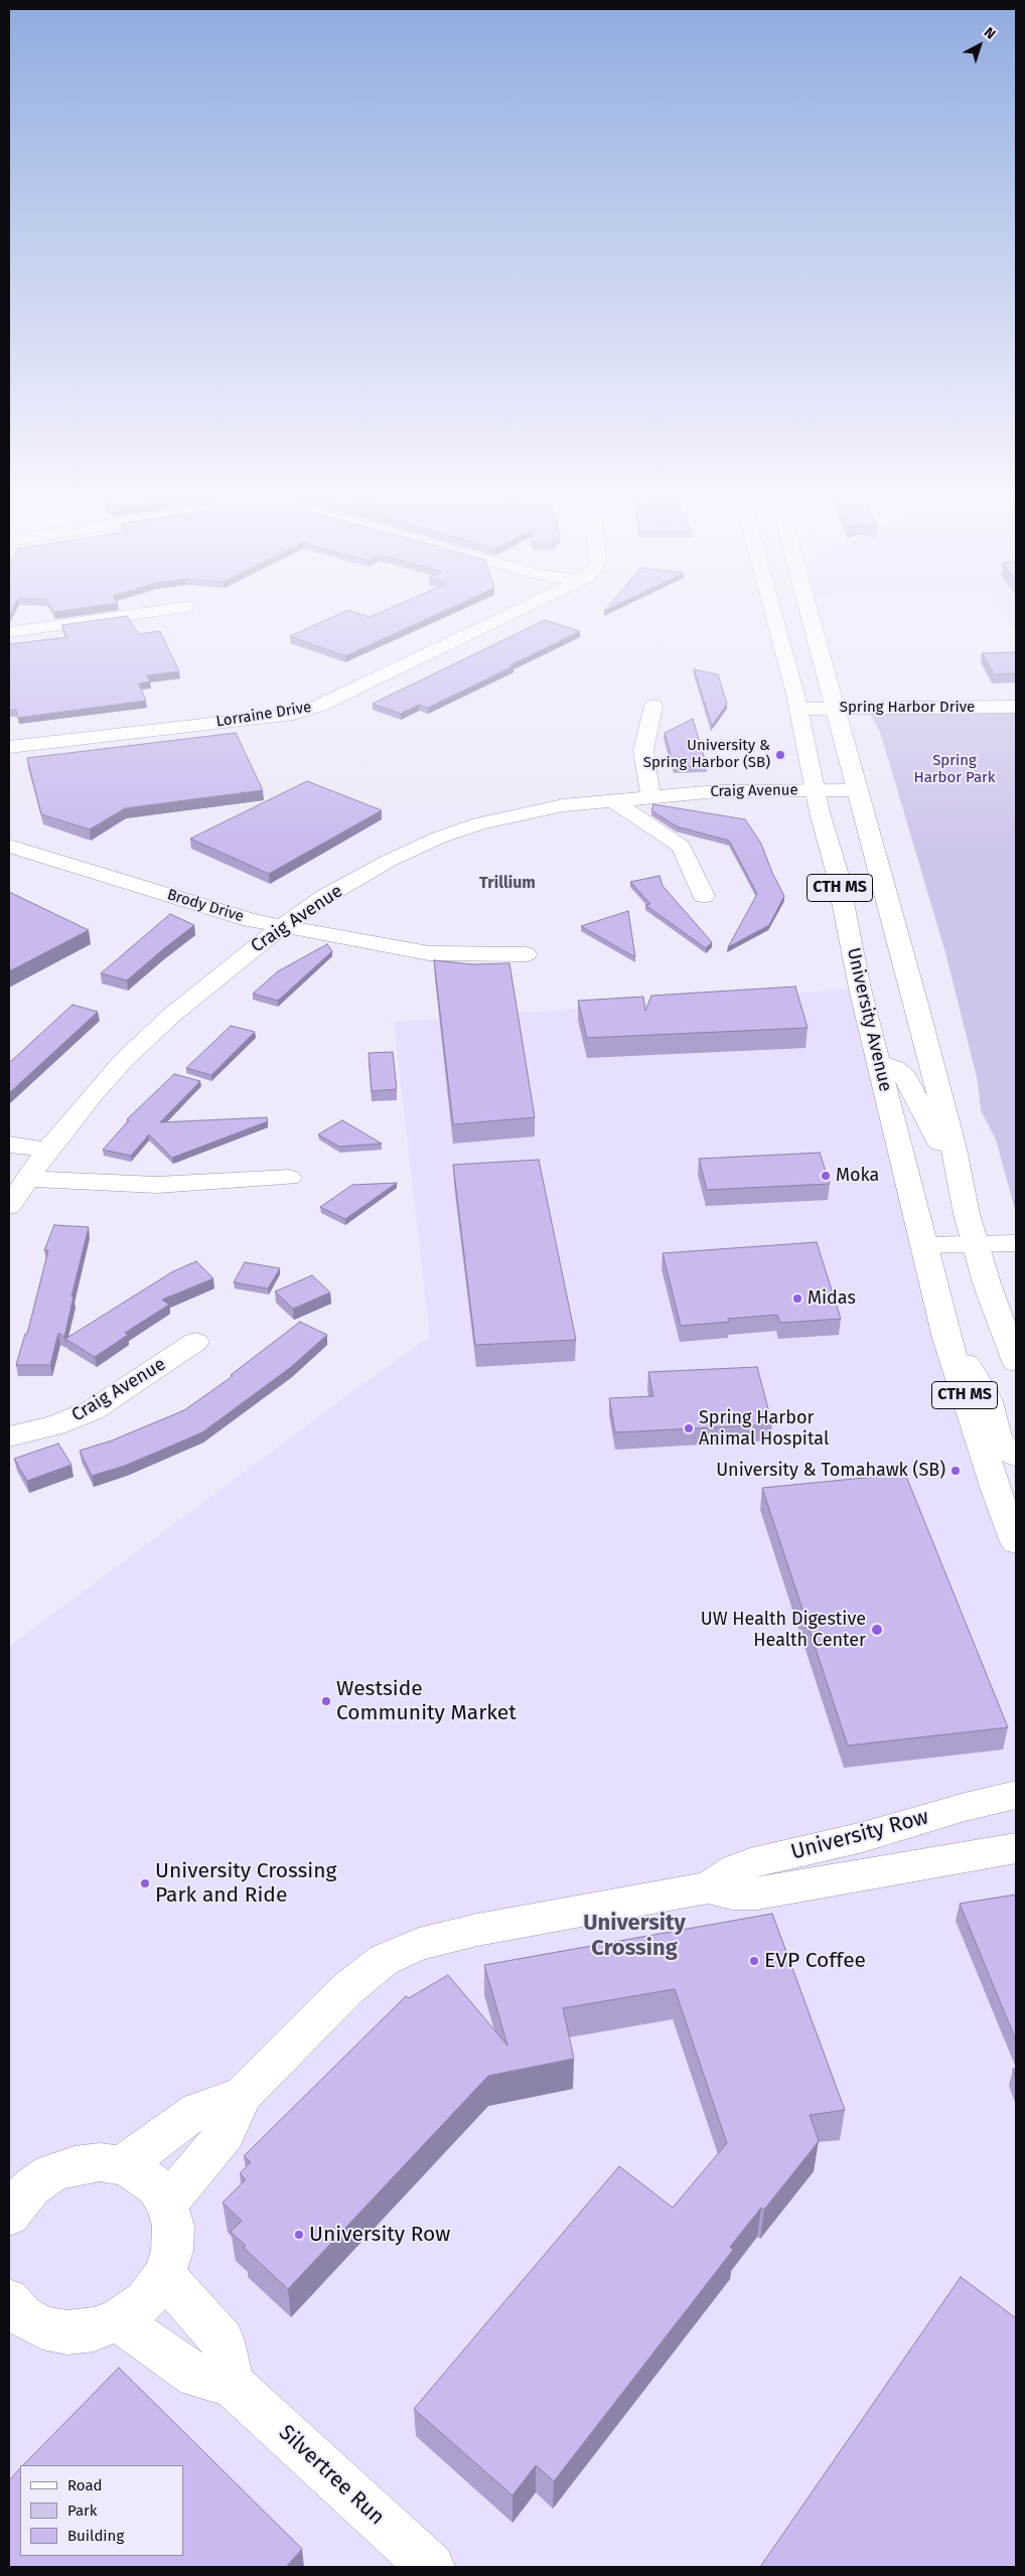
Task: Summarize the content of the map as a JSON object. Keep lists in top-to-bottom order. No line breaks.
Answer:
{"streets":{"street":["Spring Harbor Drive","Lorraine Drive","Craig Avenue","CTH MS","Brody Drive","University Avenue","University Row","Silvertree Run"]},"crossings":[["Spring Harbor Drive","CTH MS"],["Spring Harbor Drive","University Avenue"],["Craig Avenue","CTH MS"],["Craig Avenue","Brody Drive"],["Craig Avenue","University Avenue"]],"districts":["Trillium","University Crossing"],"parks":["Spring Harbor Park"],"places":["University & Spring Harbor (SB)","Moka","Midas","Spring Harbor Animal Hospital","University & Tomahawk (SB)","UW Health Digestive Health Center","Westside Community Market","University Crossing Park and Ride","EVP Coffee","University Row"],"legend":["Road","Park","Building"],"north":"top right"}
